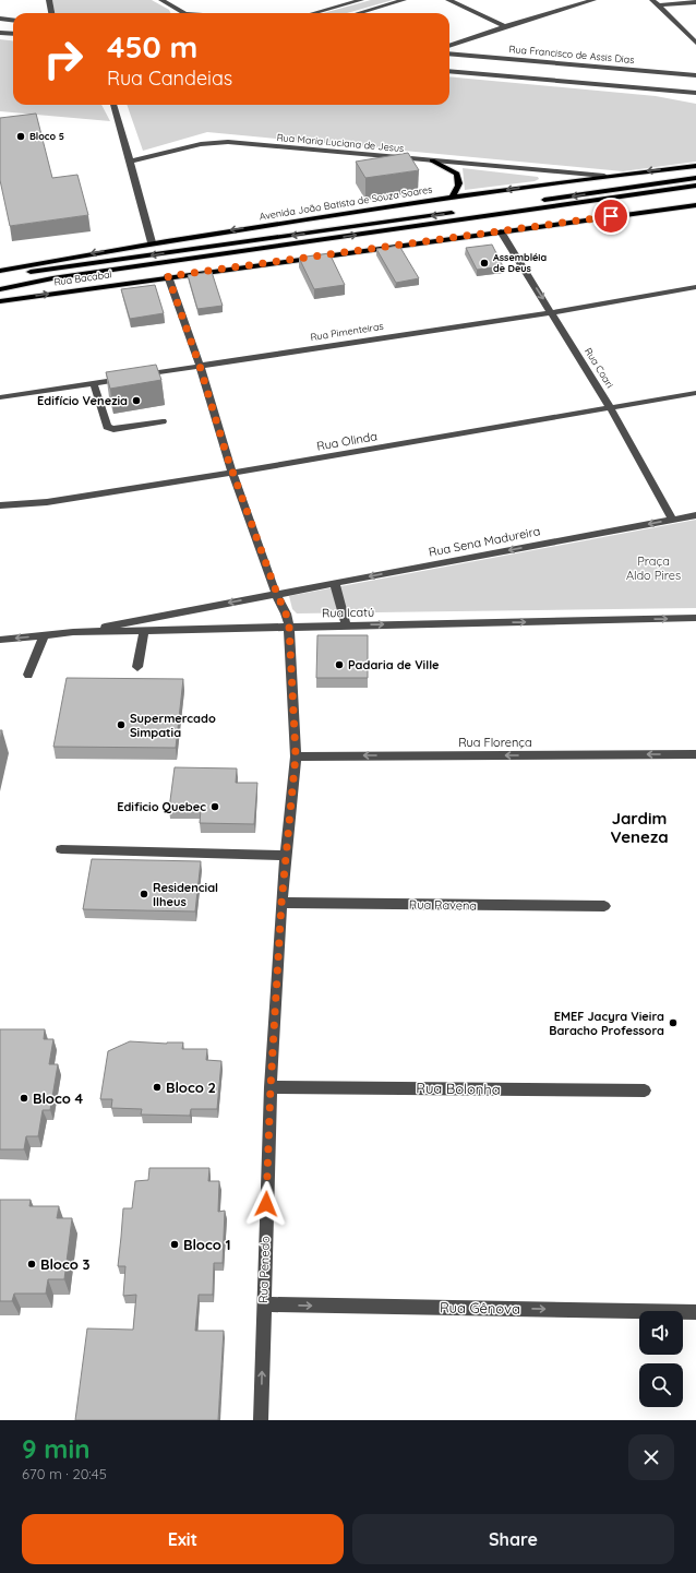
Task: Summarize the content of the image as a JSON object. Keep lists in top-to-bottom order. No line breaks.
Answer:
{"streets":{"main road":["Avenida João Batista de Souza Soares","Rua Bacabal"],"street":["Rua Francisco de Assis Dias","Rua Maria Luciana de Jesus","Rua Pimenteiras","Rua Coari","Rua Olinda","Rua Sena Madureira","Rua Icatú","Rua Florença","Rua Ravena","Rua Bolonha","Rua Penedo","Rua Gênova"]},"crossings":[["Rua Maria Luciana de Jesus","Avenida João Batista de Souza Soares"],["Rua Bacabal","Rua Coari"],["Rua Bacabal","Rua Penedo"],["Rua Pimenteiras","Rua Coari"],["Rua Pimenteiras","Rua Penedo"],["Rua Coari","Rua Olinda"],["Rua Coari","Rua Sena Madureira"],["Rua Olinda","Rua Penedo"],["Rua Sena Madureira","Rua Icatú"],["Rua Sena Madureira","Rua Penedo"],["Rua Icatú","Rua Penedo"],["Rua Florença","Rua Penedo"],["Rua Ravena","Rua Penedo"],["Rua Bolonha","Rua Penedo"],["Rua Penedo","Rua Gênova"]],"one_way":["Rua Sena Madureira","Rua Florença","Rua Gênova"],"districts":["Jardim Veneza"],"parks":["Praça Aldo Pires"],"places":["Bloco 5","Assembléia de Deus","Edifício Venezia","Padaria de Ville","Supermercado Simpatia","Edificio Quebec","Residencial Ilheus","EMEF Jacyra Vieira Baracho Professora","Bloco 2","Bloco 4","Bloco 1","Bloco 3"],"page":{"turn":["450 m","Rua Candeias"],"heading":["9 min","670 m · 20:45"],"buttons":["Exit","Share"]}}
